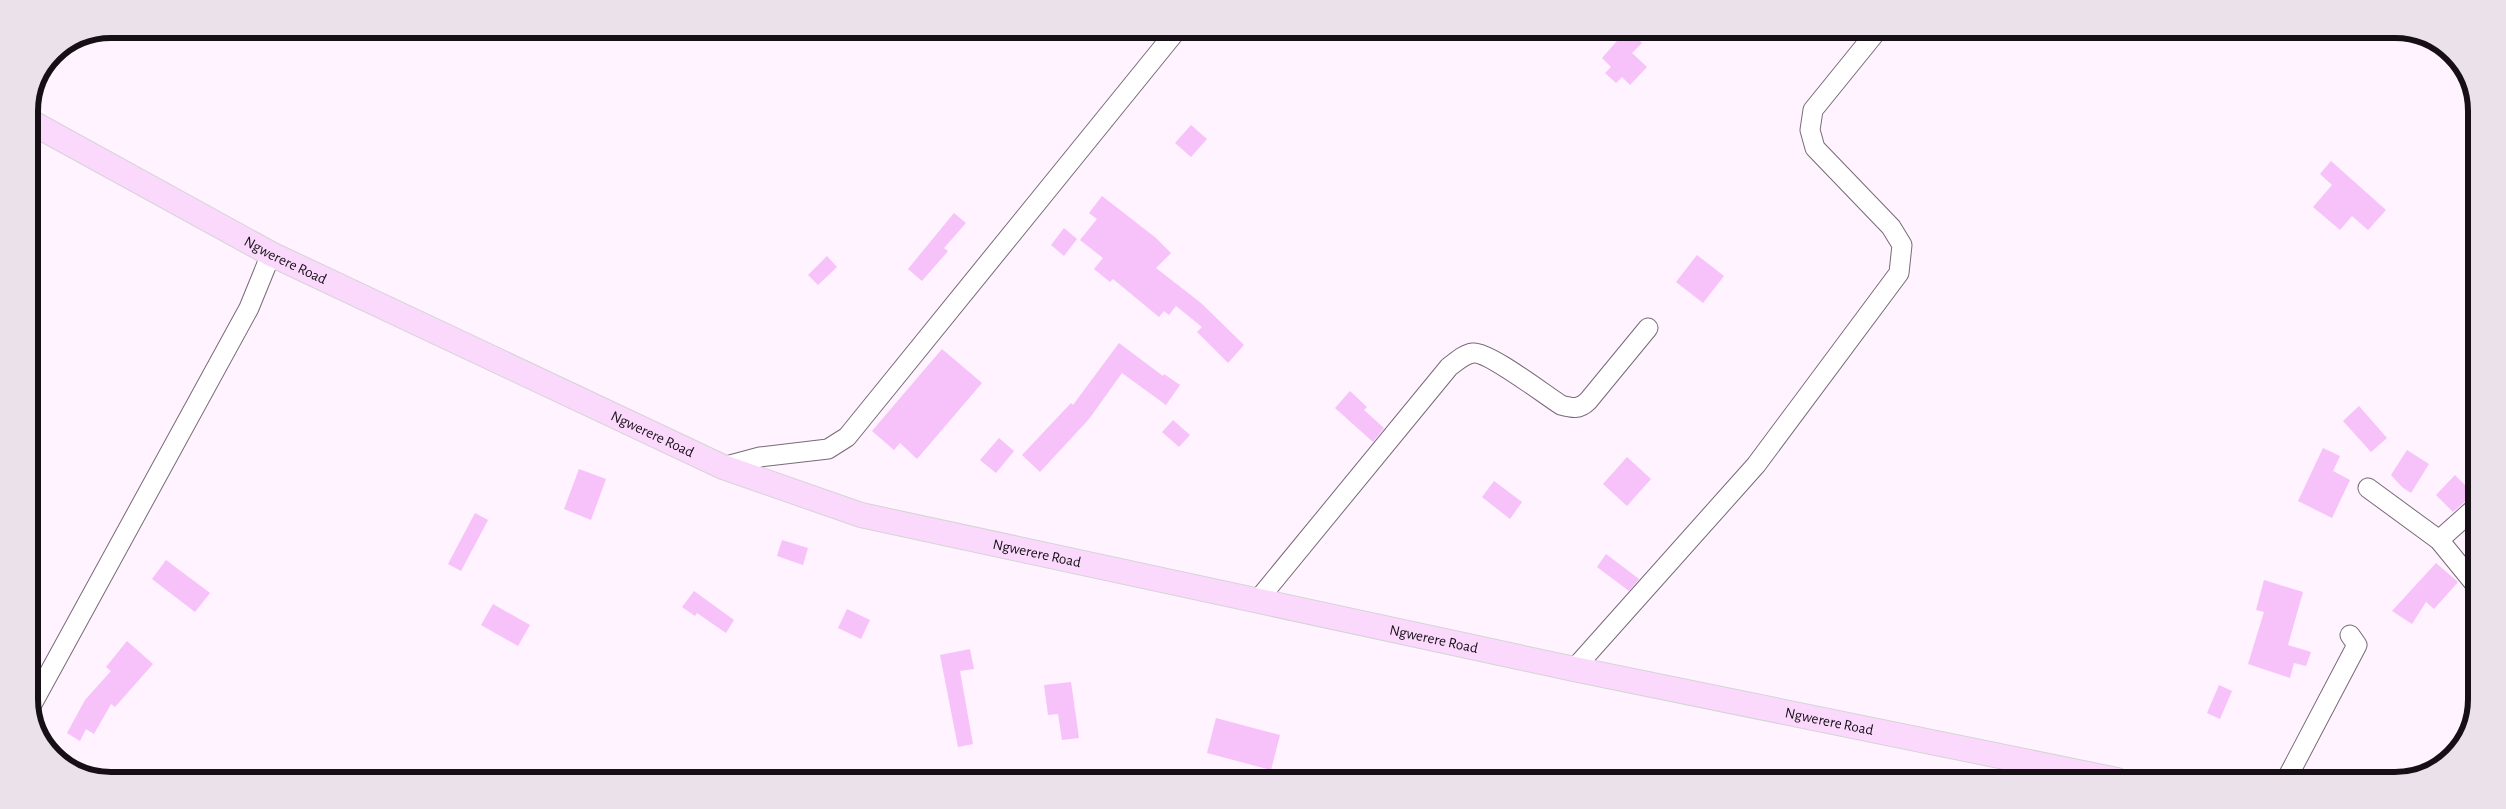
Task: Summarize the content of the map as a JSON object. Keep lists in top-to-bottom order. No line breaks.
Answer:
{"streets":{"main road":["Ngwerere Road"]}}
